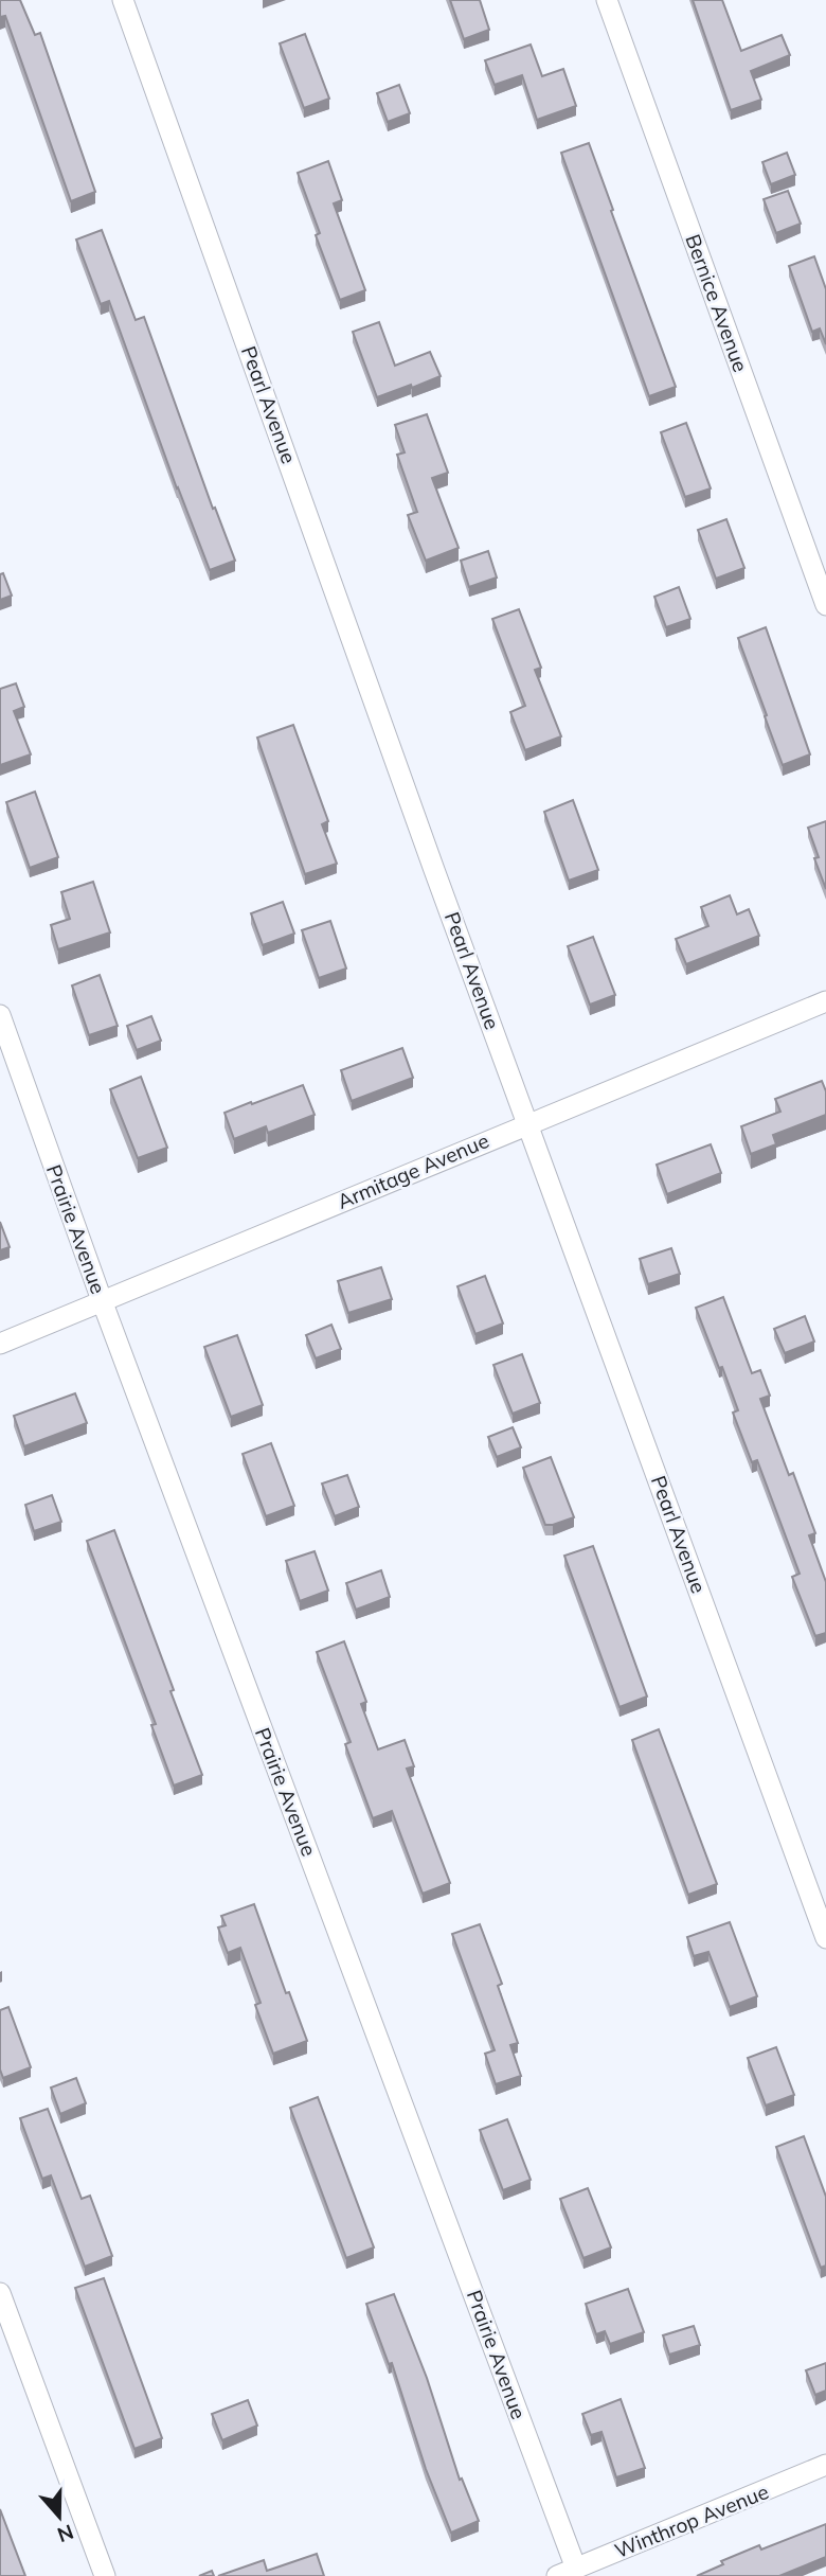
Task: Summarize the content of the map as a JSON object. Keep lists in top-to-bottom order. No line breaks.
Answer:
{"streets":{"street":["Bernice Avenue","Pearl Avenue","Armitage Avenue","Prairie Avenue","Winthrop Avenue"]},"crossings":[["Pearl Avenue","Armitage Avenue"],["Armitage Avenue","Prairie Avenue"],["Prairie Avenue","Winthrop Avenue"]],"north":"bottom"}
